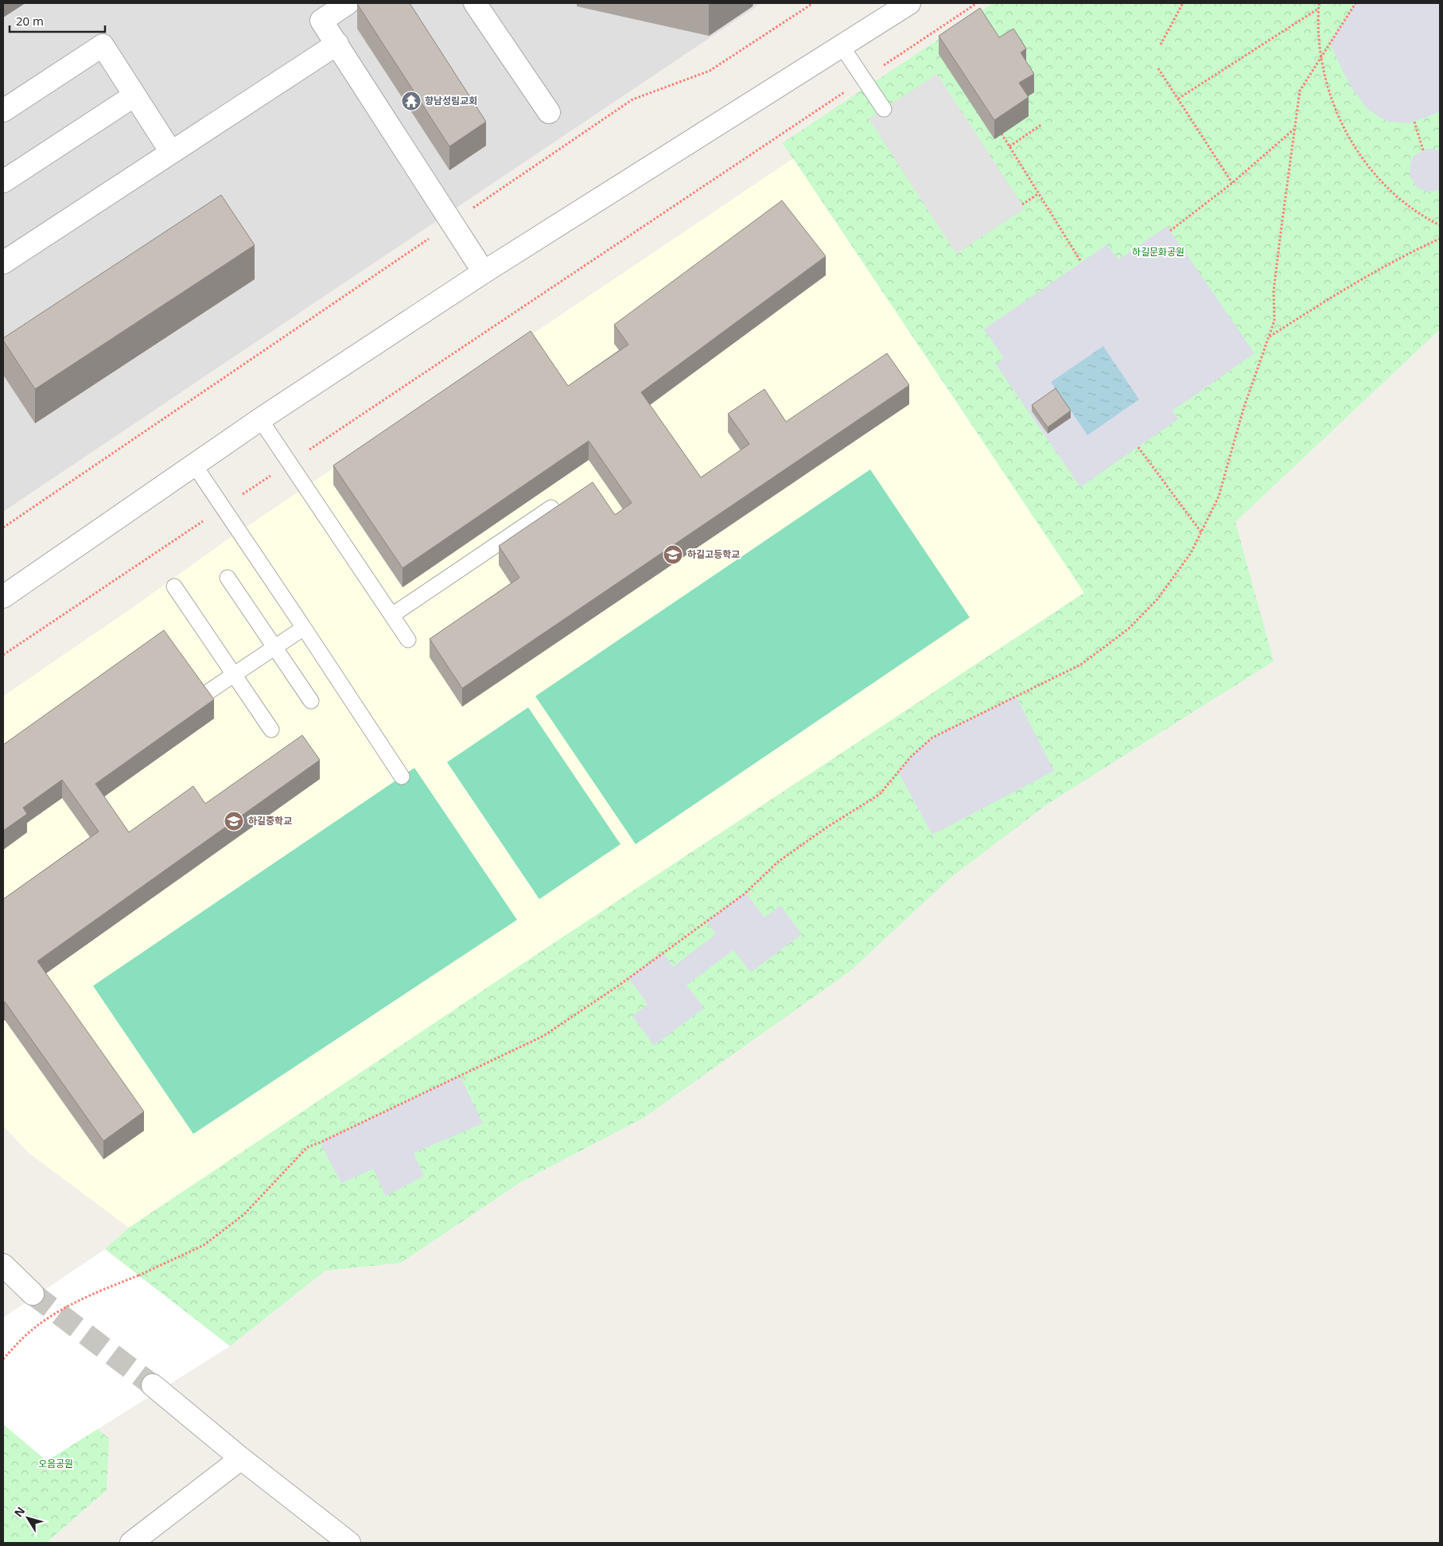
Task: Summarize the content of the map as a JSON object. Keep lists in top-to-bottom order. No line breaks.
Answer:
{"parks":["하길문화공원","오음공원"],"places":{"temple":["향남성림교회"],"school or university":["하길고등학교","하길중학교"]},"scale_bar":"20 m","north":"top left"}
